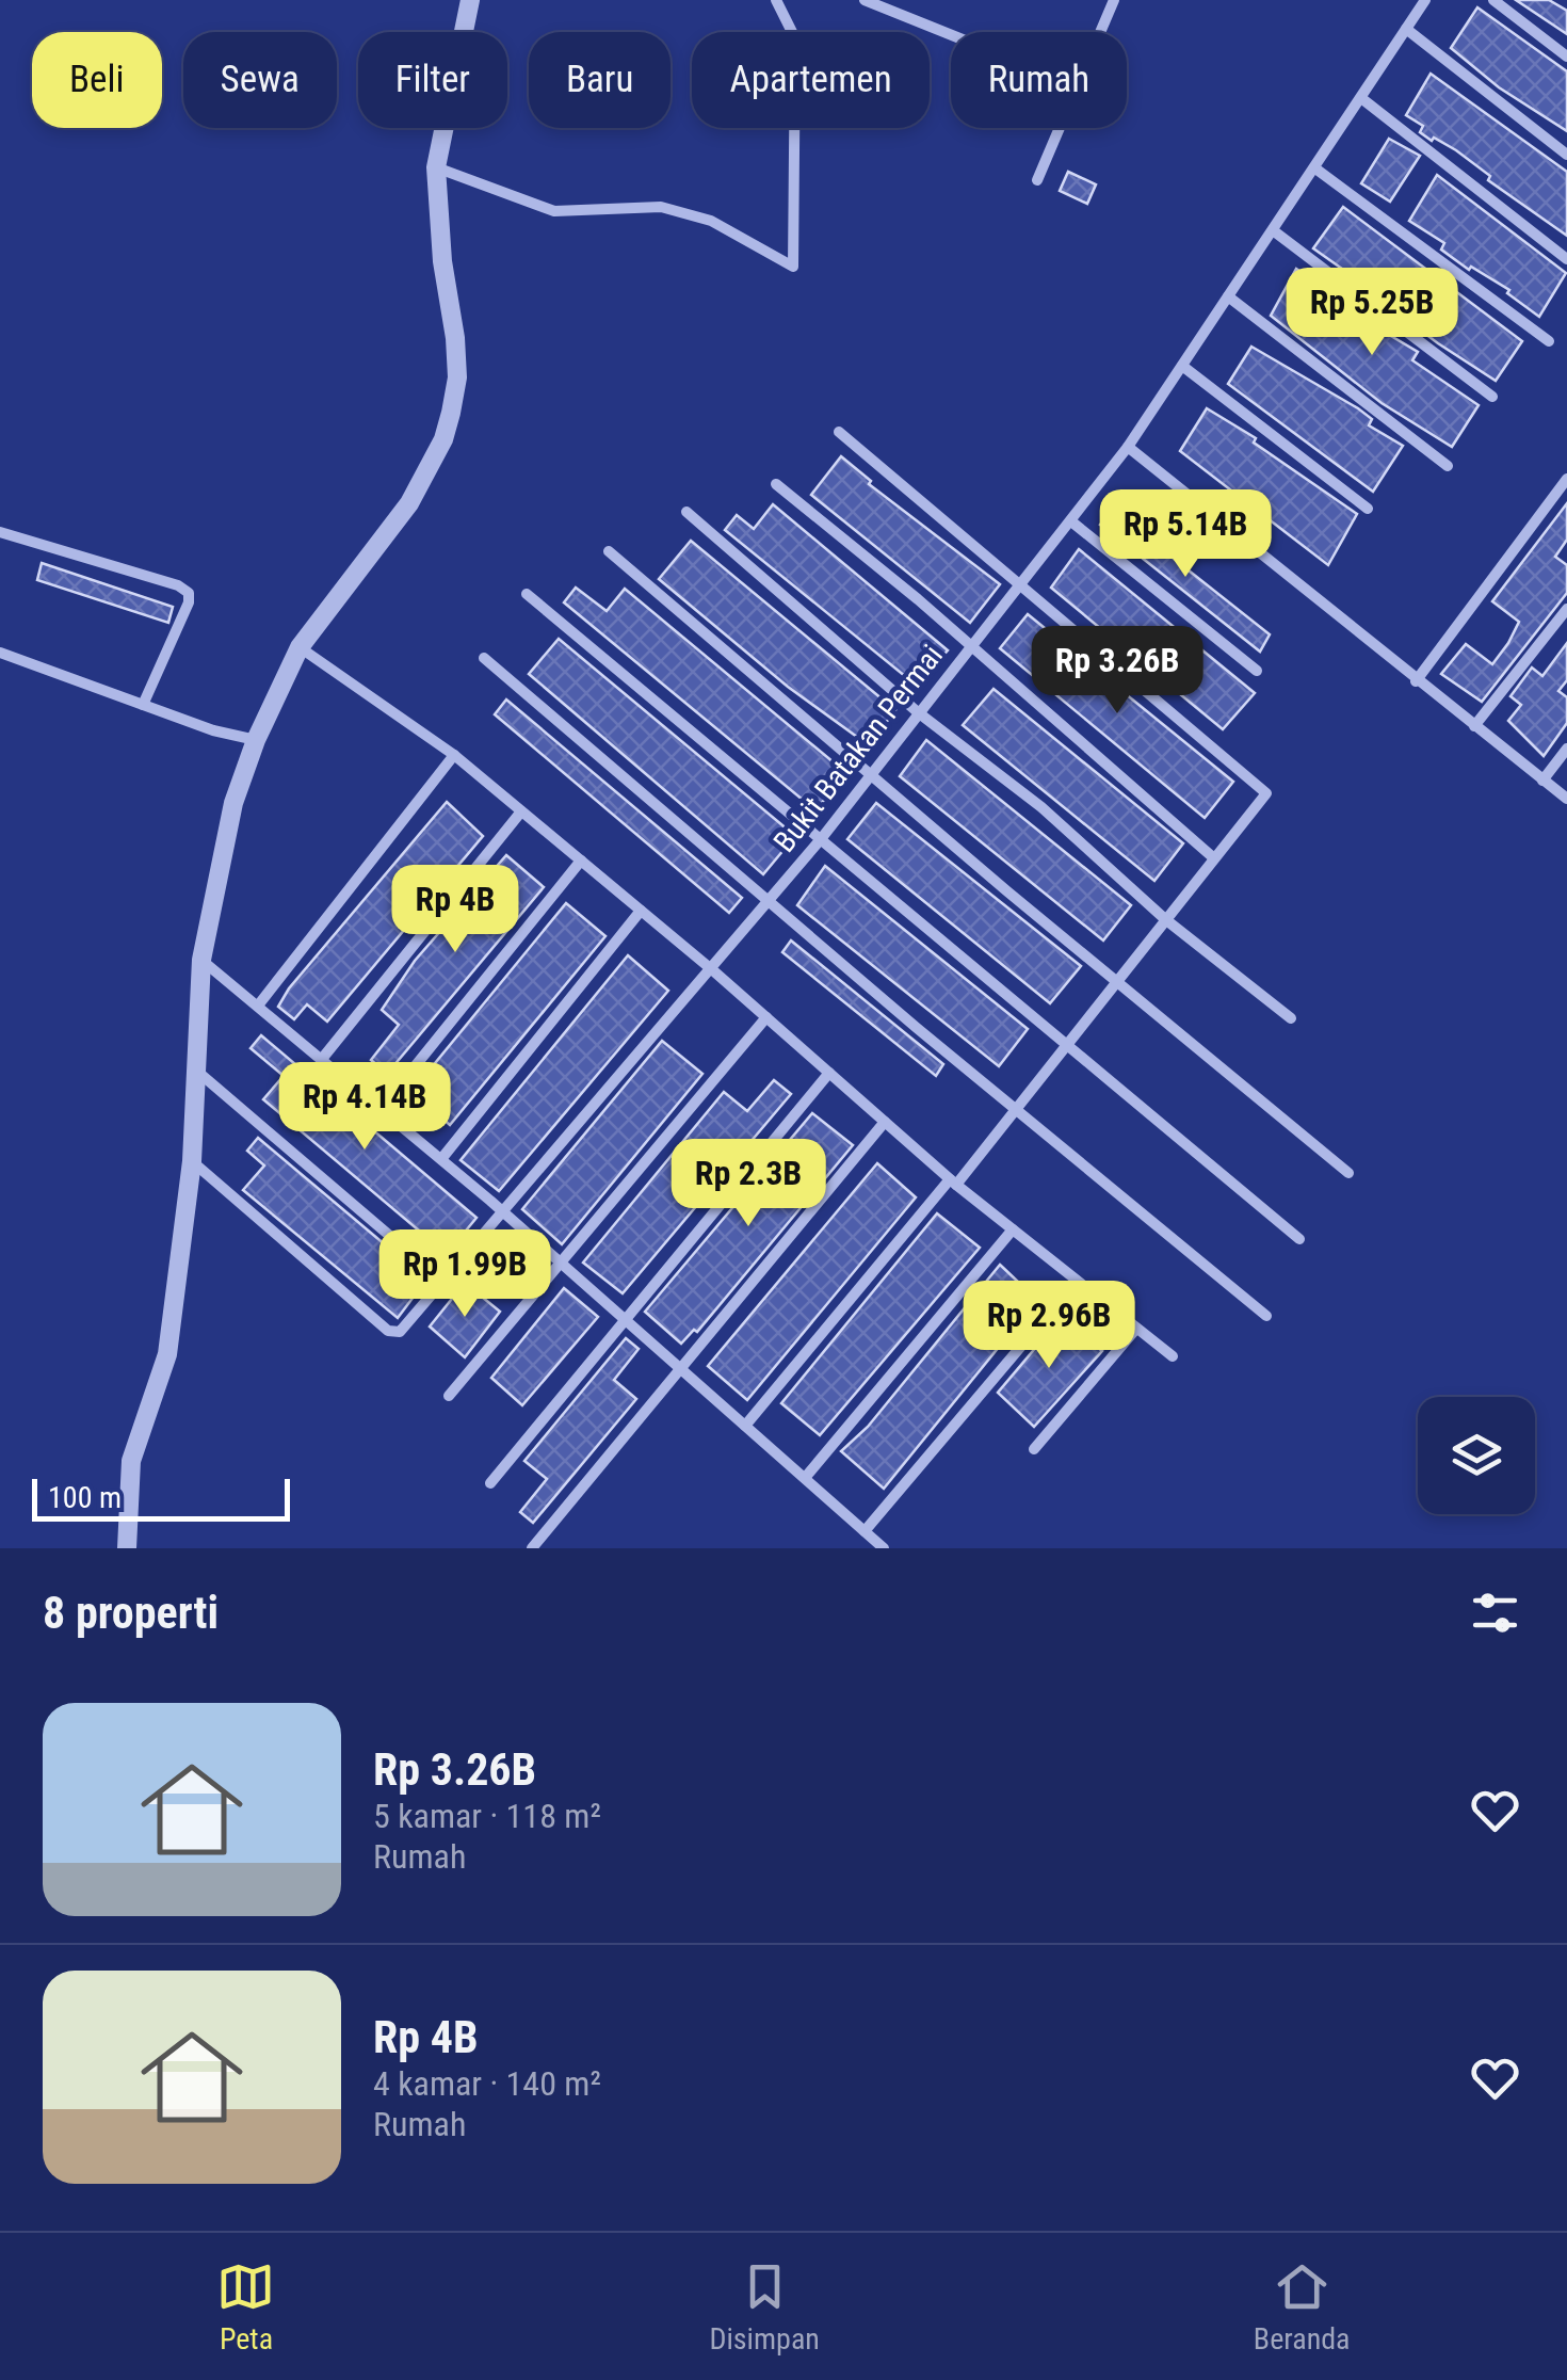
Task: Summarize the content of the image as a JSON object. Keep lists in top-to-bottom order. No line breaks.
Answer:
{"streets":{"street":["Bukit Batakan Permai"]},"scale_bar":"100 m","page":{"chip":["Beli","Sewa","Filter","Baru","Apartemen","Rumah"],"price":["Rp 5.25B","Rp 5.14B","Rp 3.26B","Rp 4B","Rp 4.14B","Rp 2.3B","Rp 1.99B","Rp 2.96B"],"scale":"100 m","heading":"8 properti","list":[{"name":"Rp 3.26B","note":"5 kamar · 118 m² · Rumah"},{"name":"Rp 4B","note":"4 kamar · 140 m² · Rumah"}],"tabs":["Peta","Disimpan","Beranda"]}}
